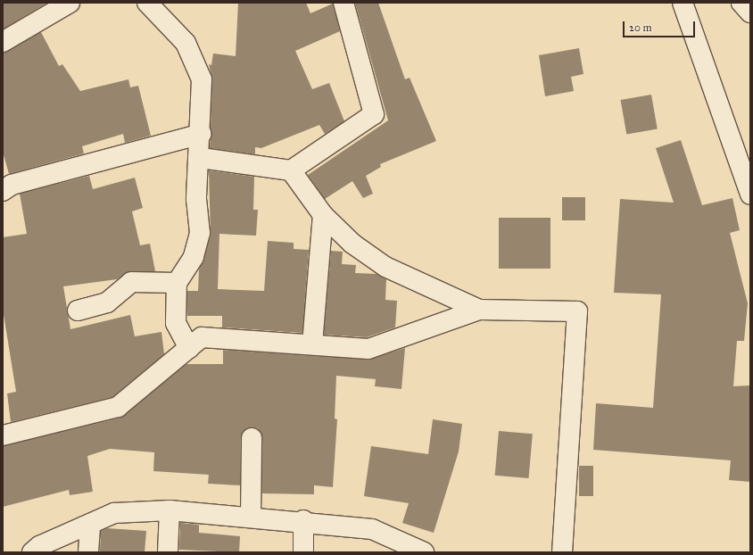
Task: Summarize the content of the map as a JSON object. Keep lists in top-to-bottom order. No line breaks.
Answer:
{"scale_bar":"20 m"}
